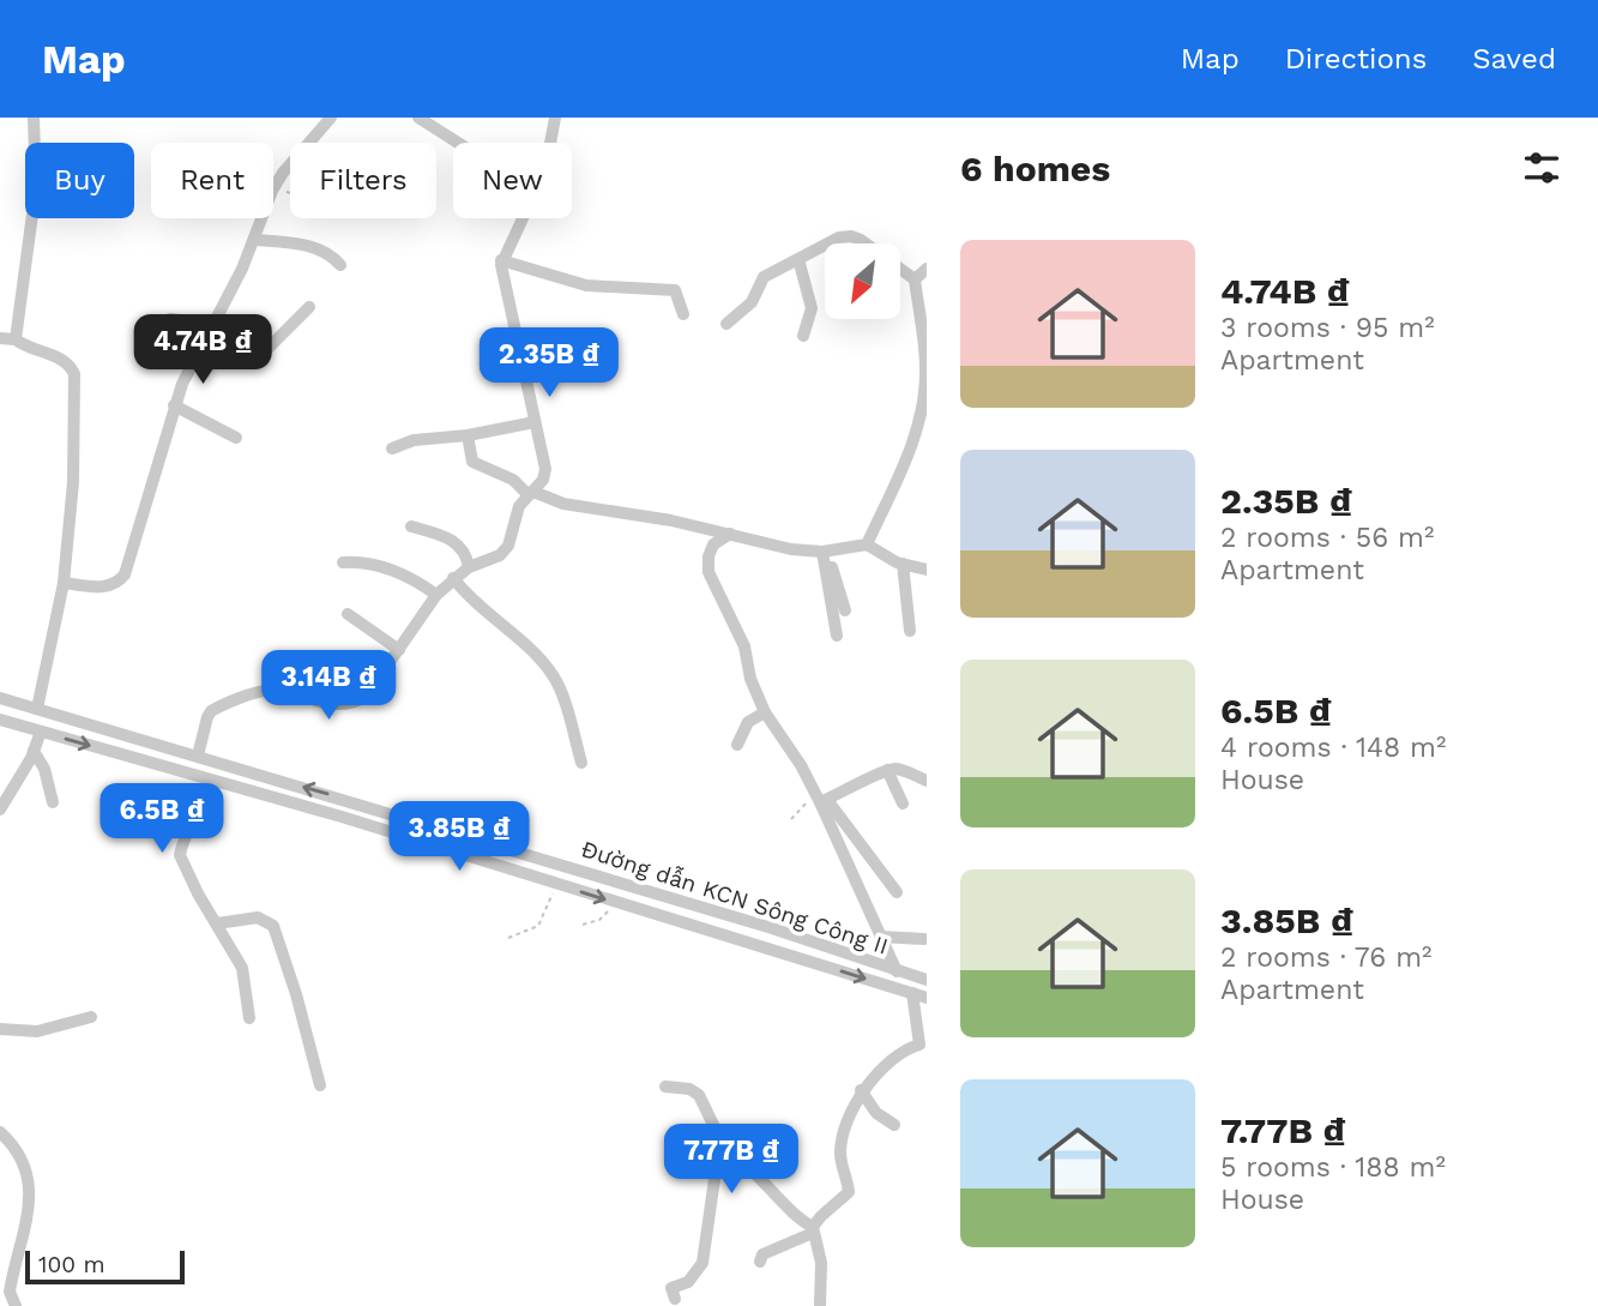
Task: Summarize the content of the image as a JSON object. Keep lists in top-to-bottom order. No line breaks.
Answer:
{"streets":{"street":["Đường dẫn KCN Sông Công II"]},"scale_bar":"100 m","north":"bottom left","page":{"header":"Map","nav":["Map","Directions","Saved"],"heading":"6 homes","chip":["Buy","Rent","Filters","New"],"list":[{"name":"4.74B ₫","note":"3 rooms · 95 m² · Apartment"},{"name":"2.35B ₫","note":"2 rooms · 56 m² · Apartment"},{"name":"6.5B ₫","note":"4 rooms · 148 m² · House"},{"name":"3.85B ₫","note":"2 rooms · 76 m² · Apartment"},{"name":"7.77B ₫","note":"5 rooms · 188 m² · House"}],"price":["4.74B ₫","2.35B ₫","3.14B ₫","6.5B ₫","3.85B ₫","7.77B ₫"],"scale":"100 m"}}
